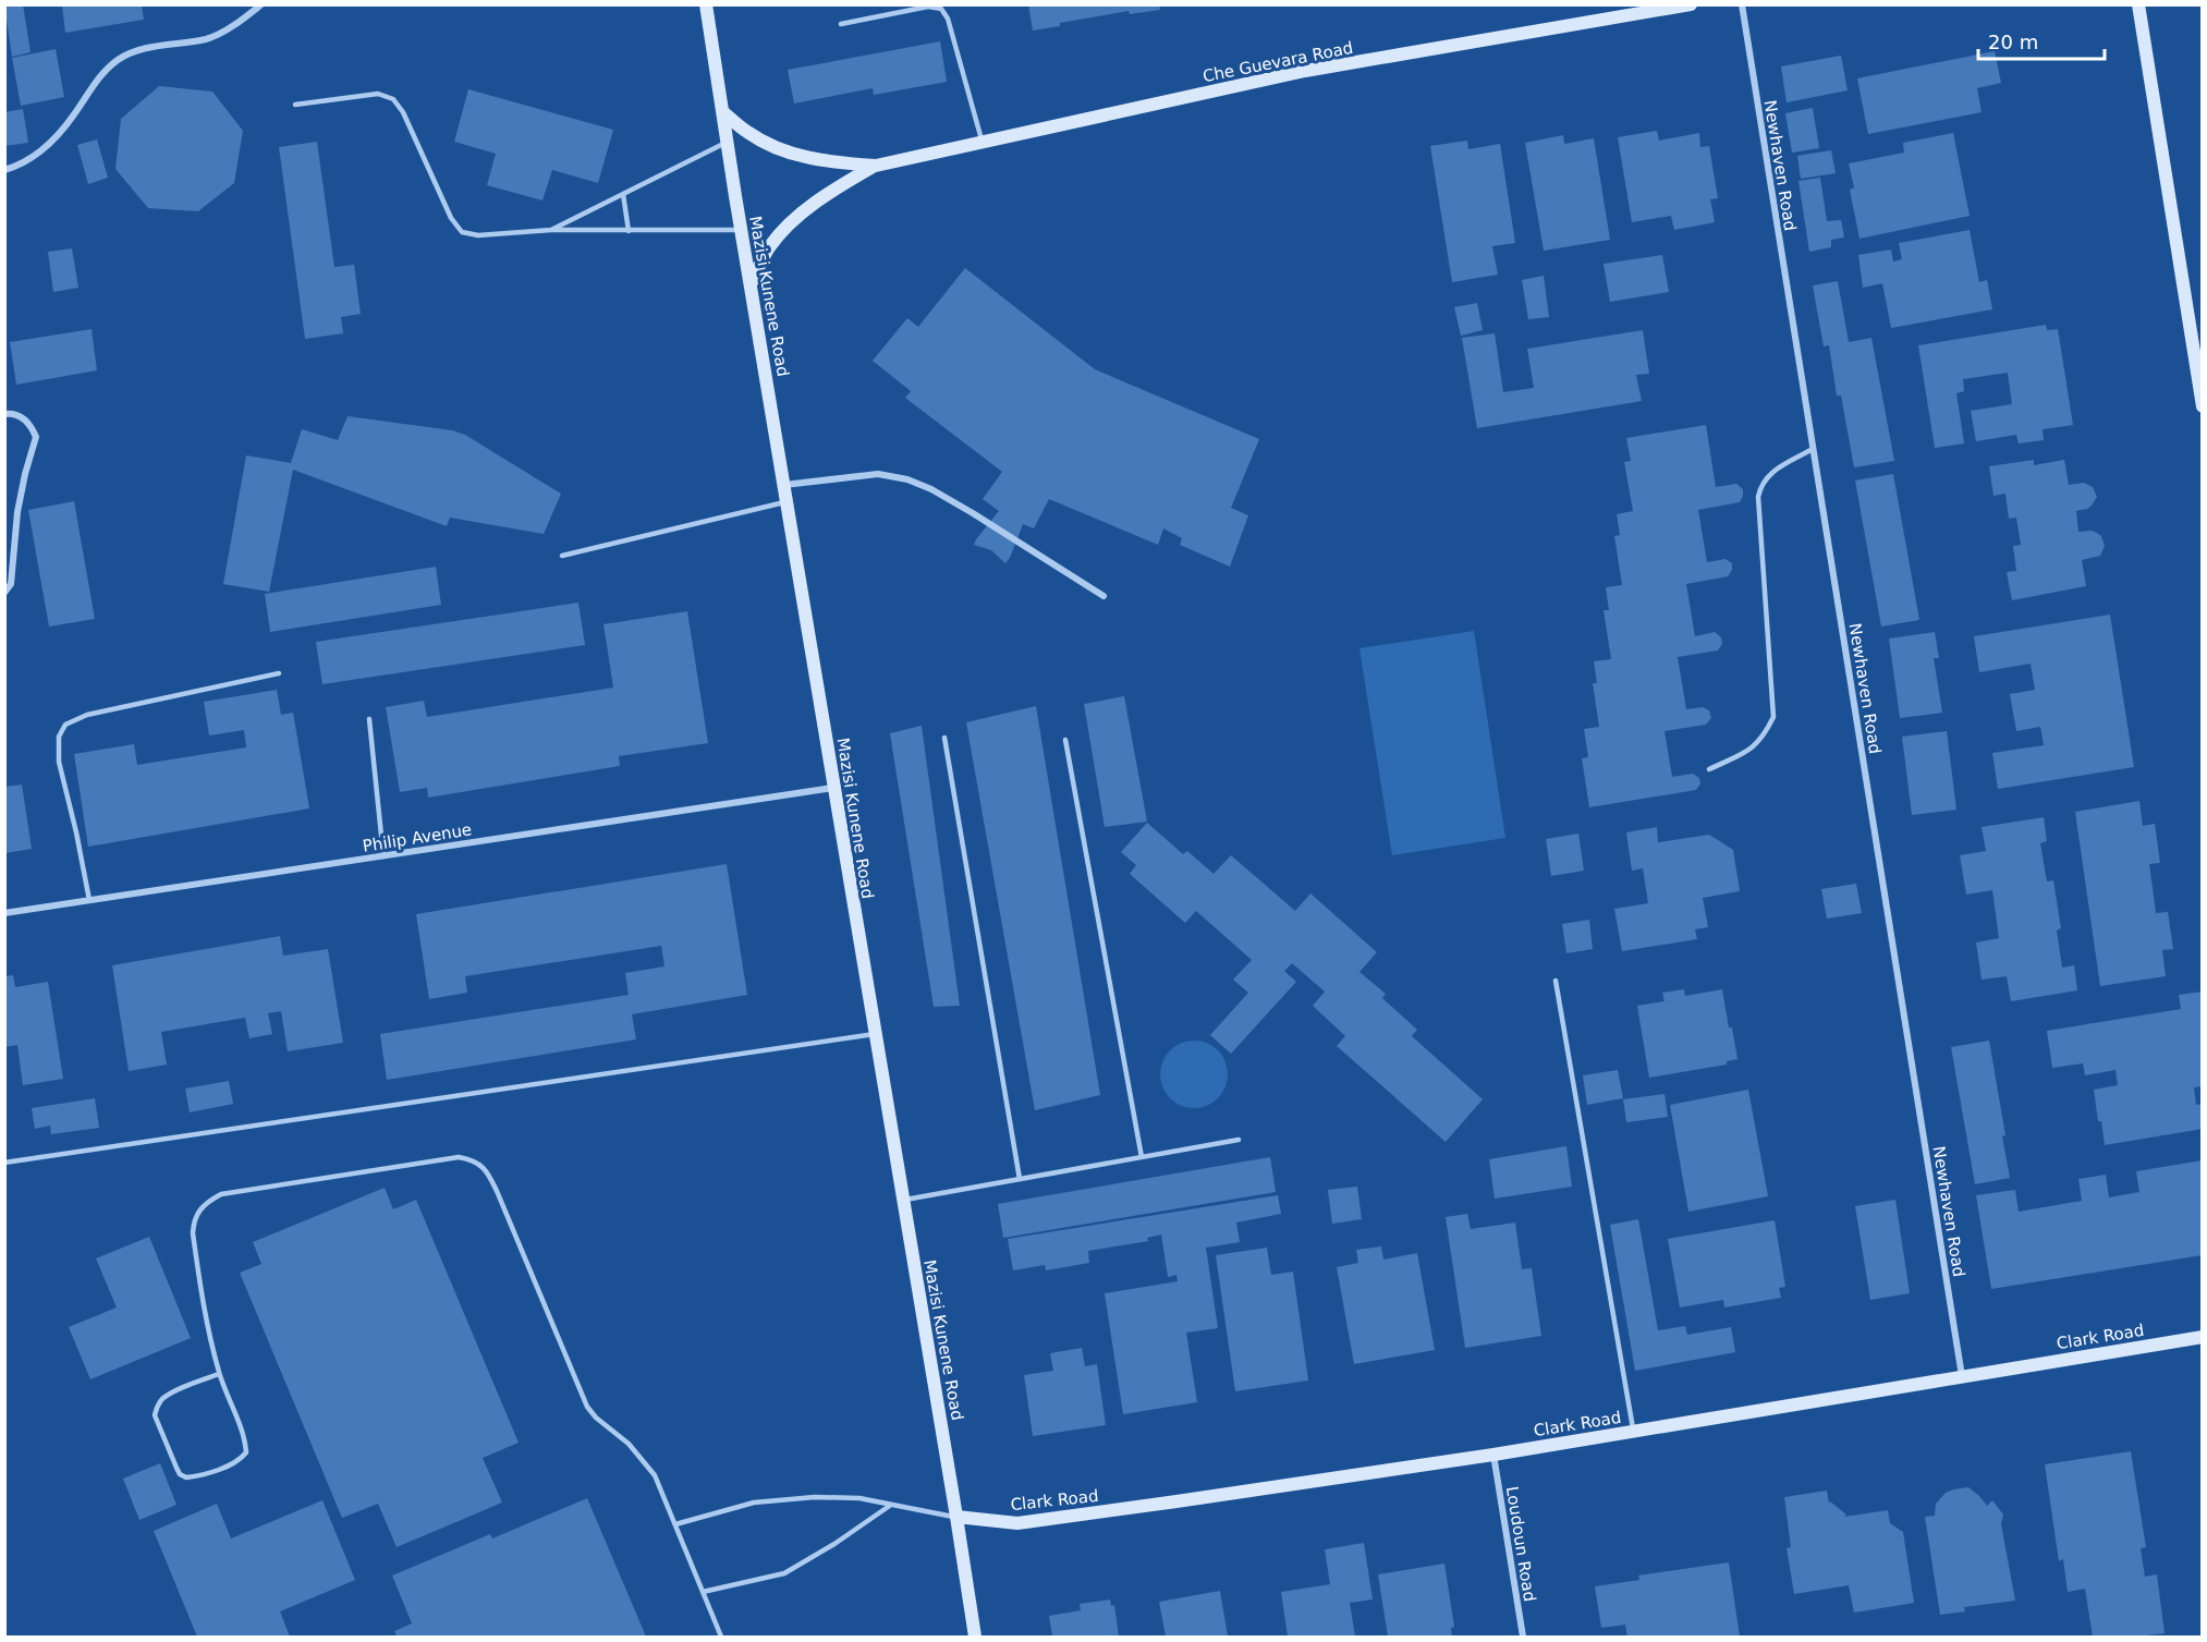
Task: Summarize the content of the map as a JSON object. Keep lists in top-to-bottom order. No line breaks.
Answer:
{"streets":{"street":["Che Guevara Road","Newhaven Road","Mazisi Kunene Road","Philip Avenue","Clark Road","Loudoun Road"]},"crossings":[["Che Guevara Road","Mazisi Kunene Road"],["Newhaven Road","Clark Road"],["Mazisi Kunene Road","Philip Avenue"],["Mazisi Kunene Road","Clark Road"],["Clark Road","Loudoun Road"]],"scale_bar":"20 m"}
